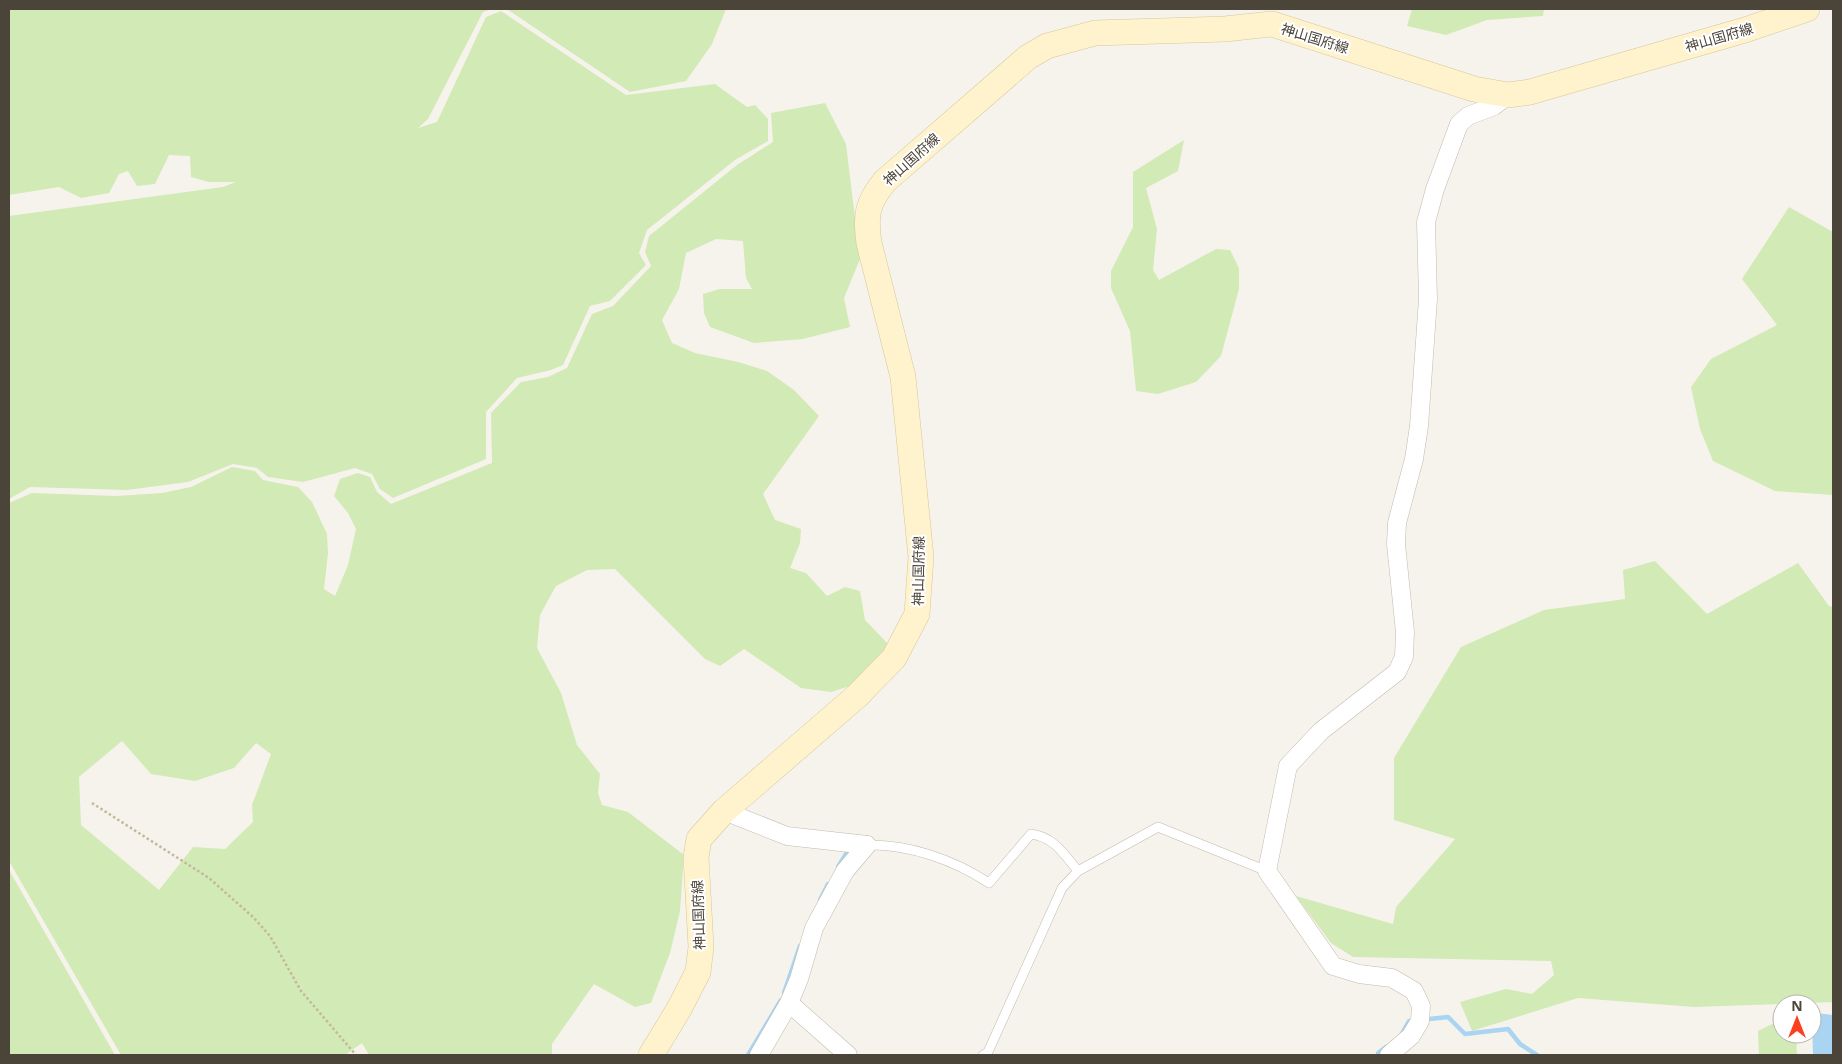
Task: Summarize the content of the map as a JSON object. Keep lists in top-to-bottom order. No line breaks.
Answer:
{"streets":{"main road":["神山国府線"]},"north":"top"}
